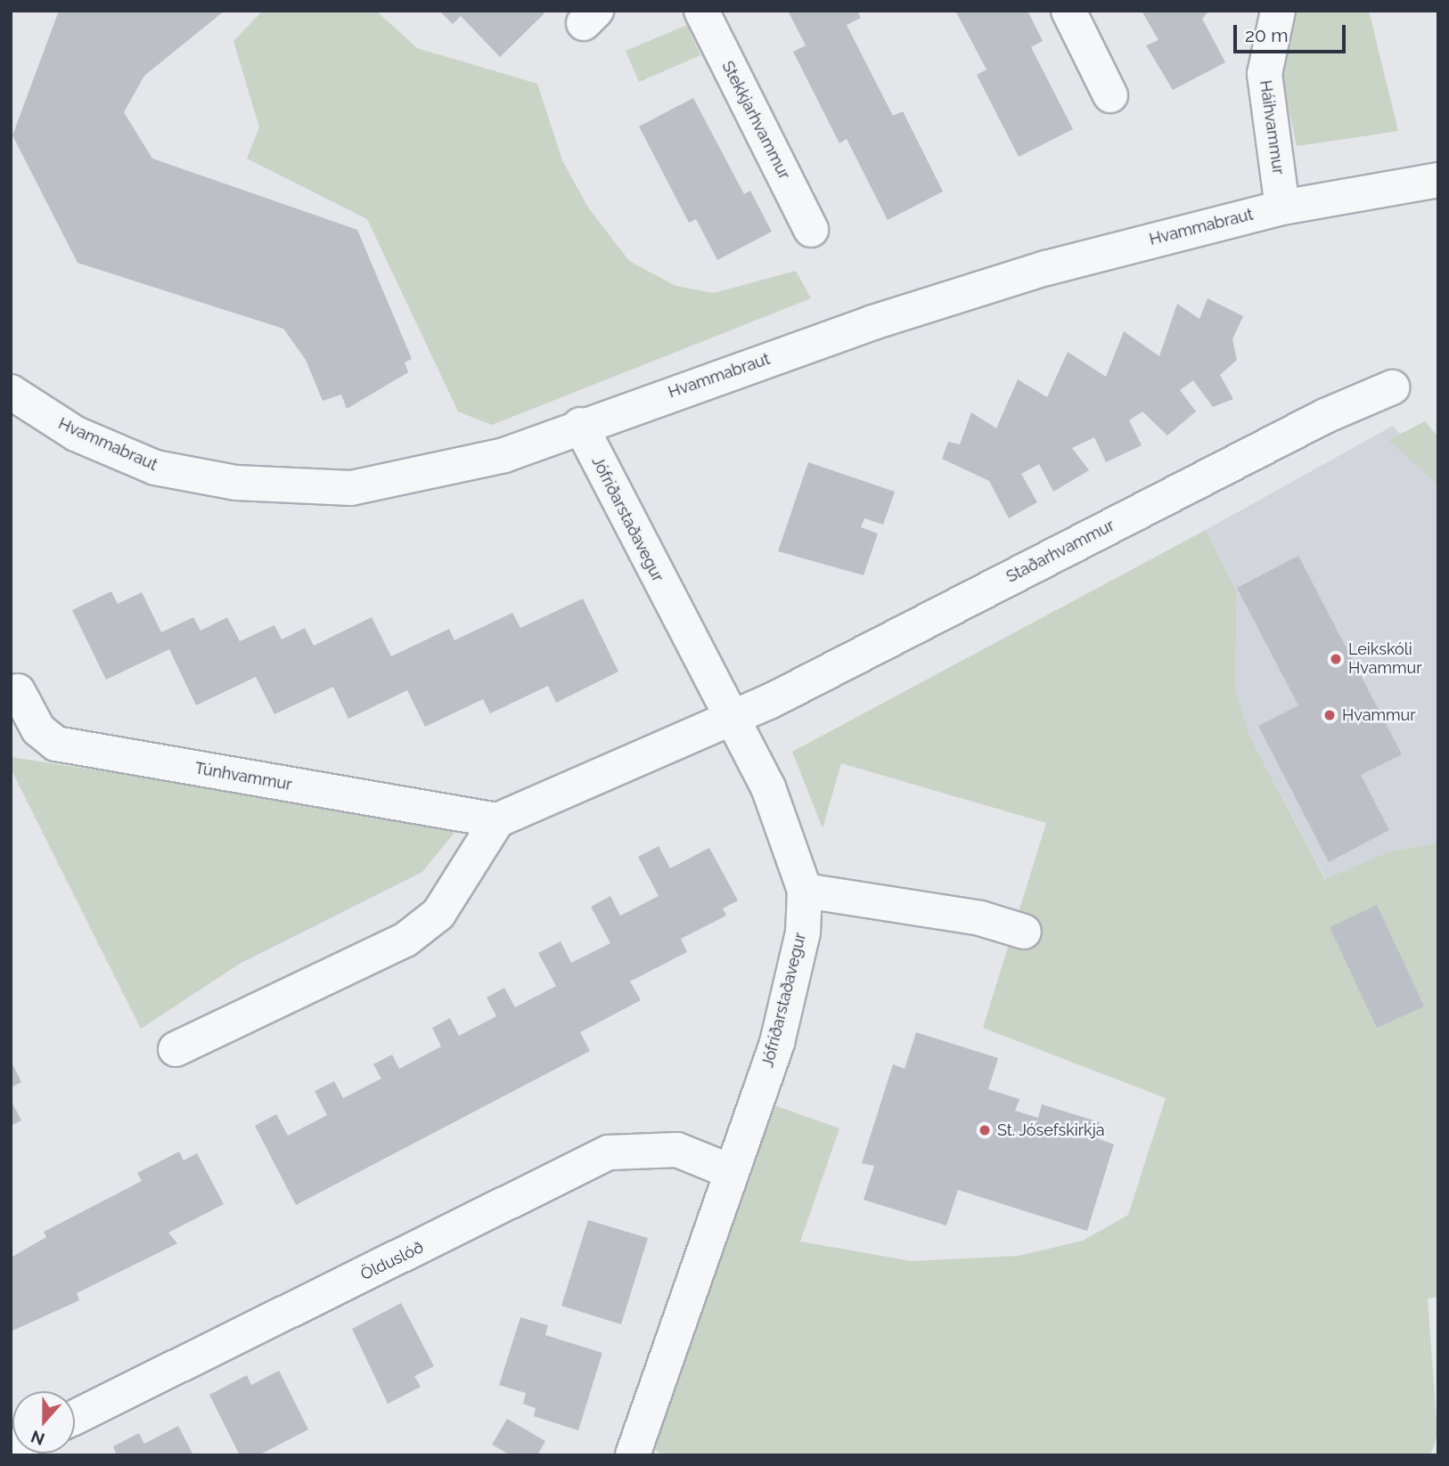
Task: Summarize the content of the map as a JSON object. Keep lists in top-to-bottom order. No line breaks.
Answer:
{"streets":{"street":["Stekkjarhvammur","Háihvammur","Hvammabraut","Jófríðarstaðavegur","Staðarhvammur","Túnhvammur","Ölduslóð"]},"crossings":[["Háihvammur","Hvammabraut"],["Hvammabraut","Jófríðarstaðavegur"],["Jófríðarstaðavegur","Staðarhvammur"],["Jófríðarstaðavegur","Ölduslóð"]],"places":["Leikskóli Hvammur","Hvammur","St. Jósefskirkja"],"scale_bar":"20 m","north":"bottom"}
